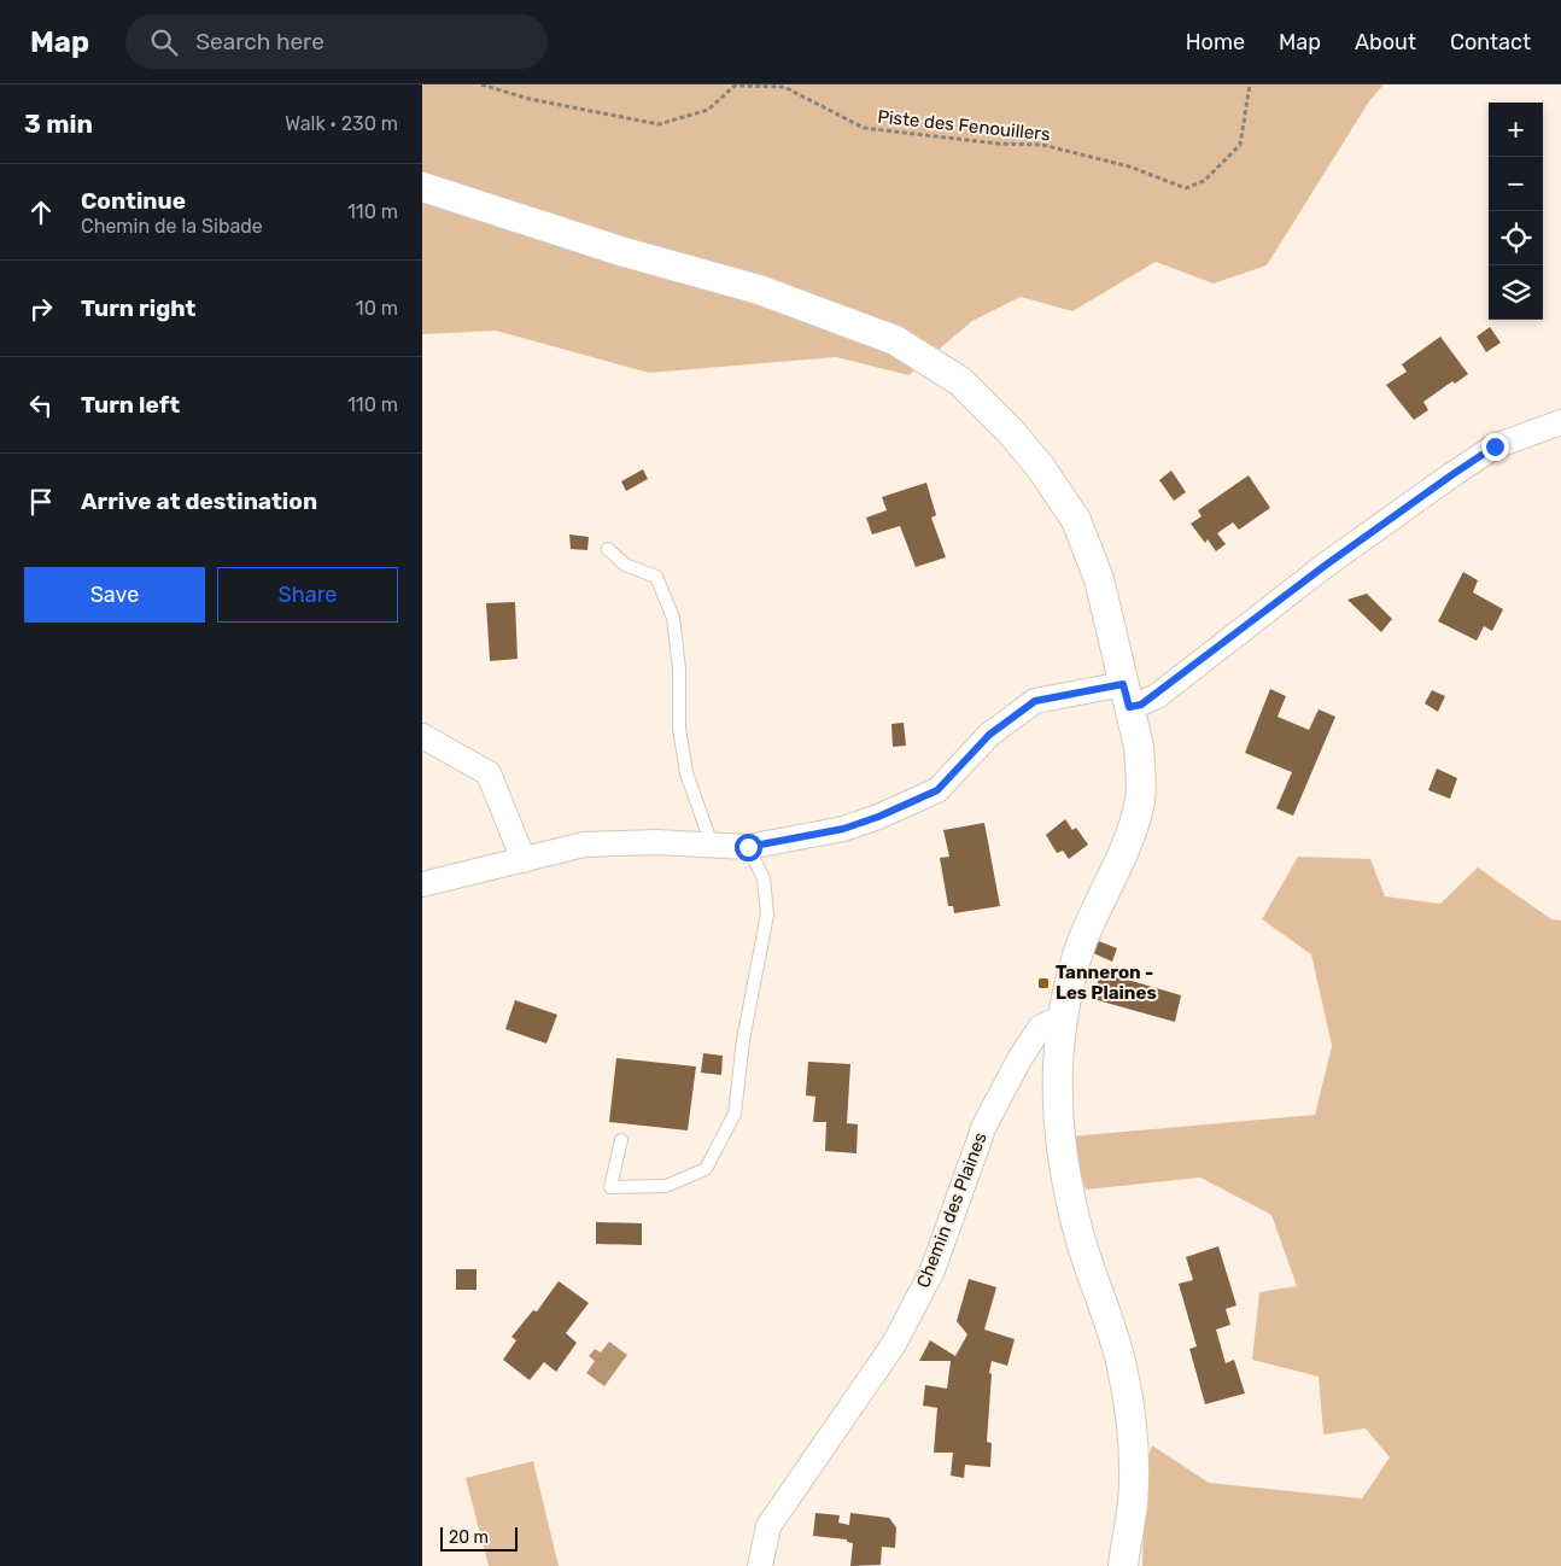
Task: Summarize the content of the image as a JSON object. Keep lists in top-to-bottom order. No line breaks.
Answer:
{"streets":{"street":["Chemin des Plaines"],"path":["Piste des Fenouillers"]},"places":{"transit":["Tanneron - Les Plaines"]},"scale_bar":"20 m","page":{"header":"Map","search":"Search here","nav":["Home","Map","About","Contact"],"heading":["3 min","Walk · 230 m"],"map_buttons":["+","−"],"list":[["Continue","Chemin de la Sibade","110 m"],["Turn right","10 m"],["Turn left","110 m"],"Arrive at destination"],"buttons":["Save","Share"],"scale":"20 m"}}
